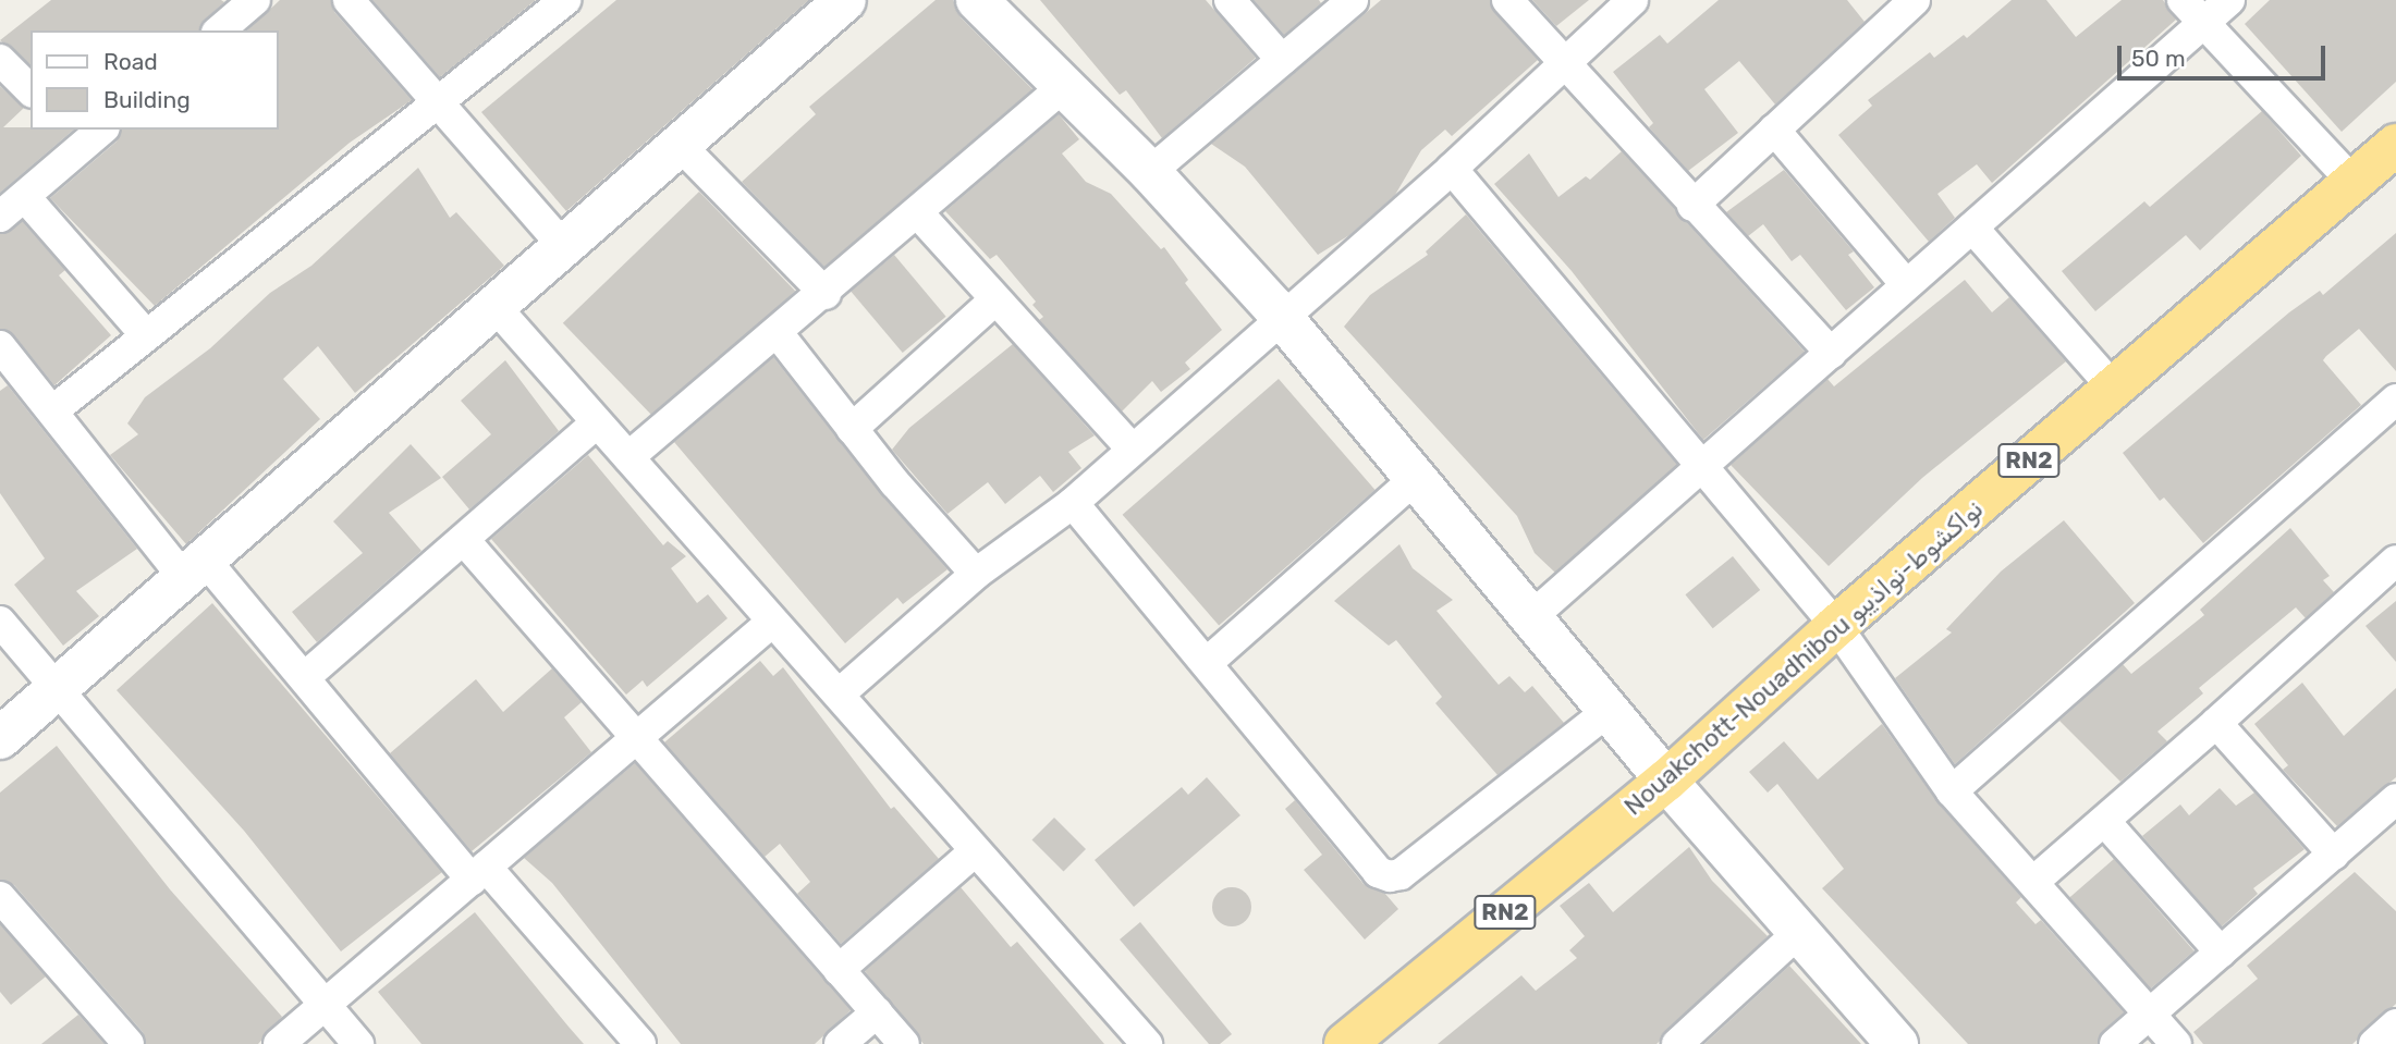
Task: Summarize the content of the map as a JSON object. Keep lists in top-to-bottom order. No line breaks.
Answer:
{"streets":{"highway":["RN2","Nouakchott-Nouadhibou نواكشوط-نواذيبو"]},"legend":["Road","Building"],"scale_bar":"50 m"}
